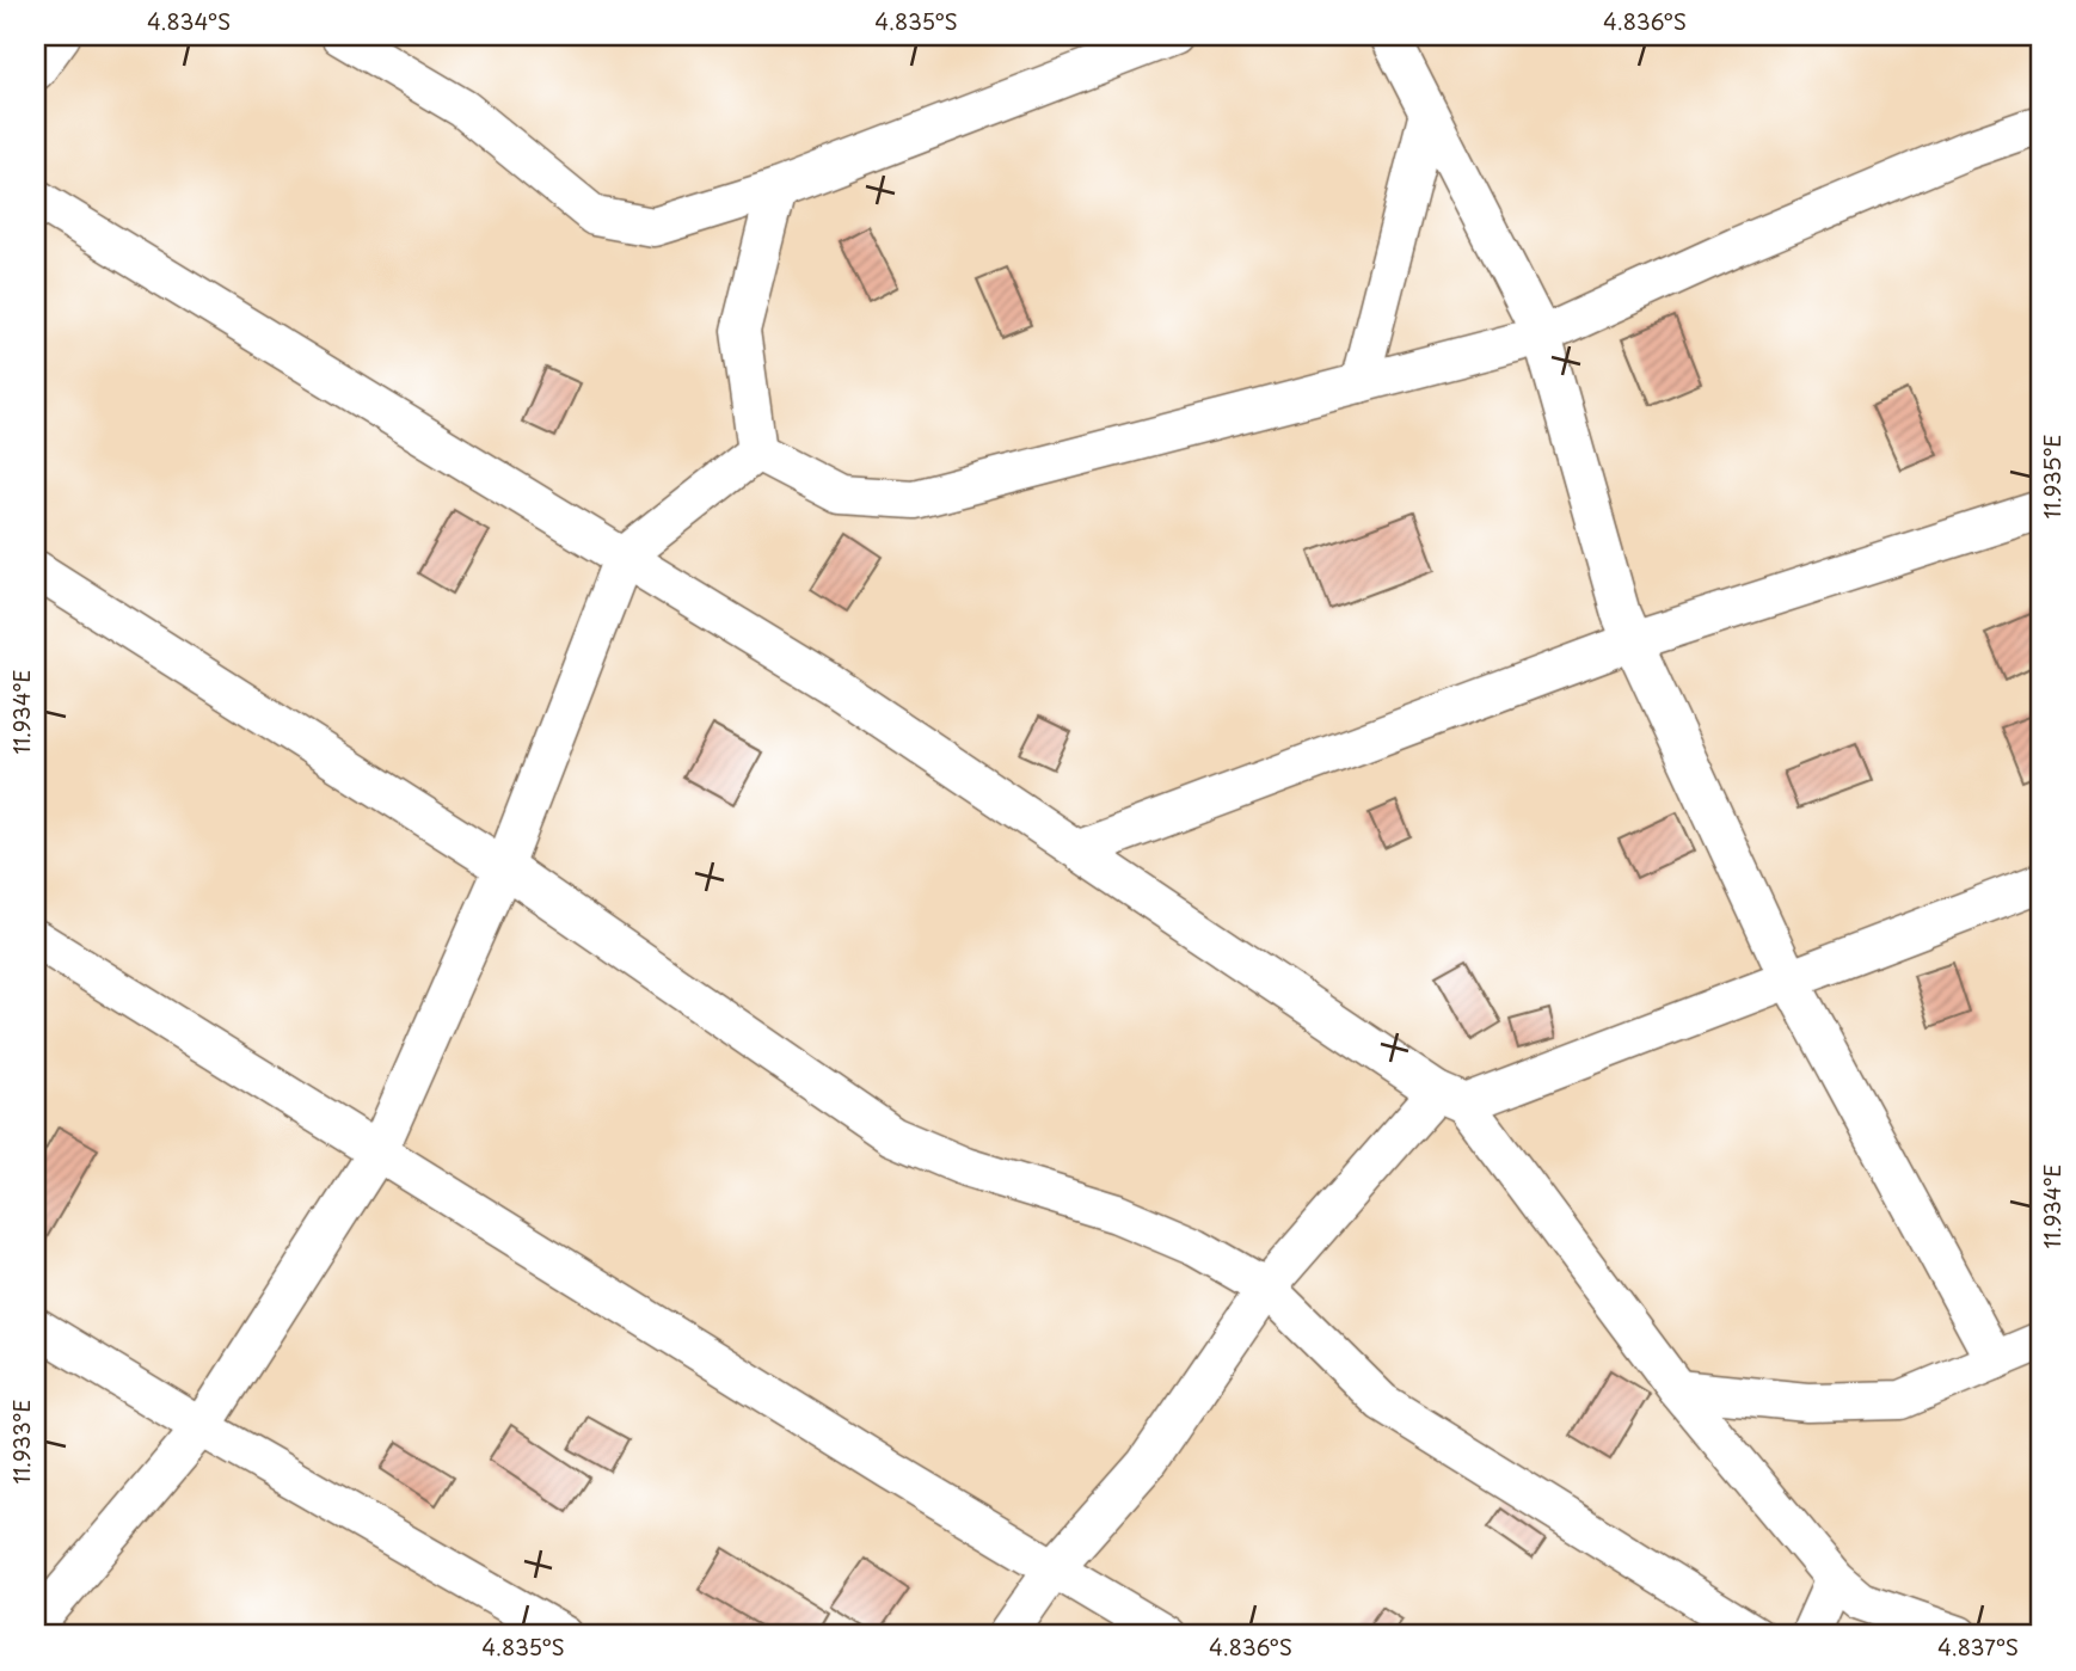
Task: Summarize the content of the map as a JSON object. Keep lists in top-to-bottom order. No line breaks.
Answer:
{"coordinates":["4.834°S","4.835°S","4.836°S","11.935°E","11.934°E","11.933°E","4.837°S"]}
